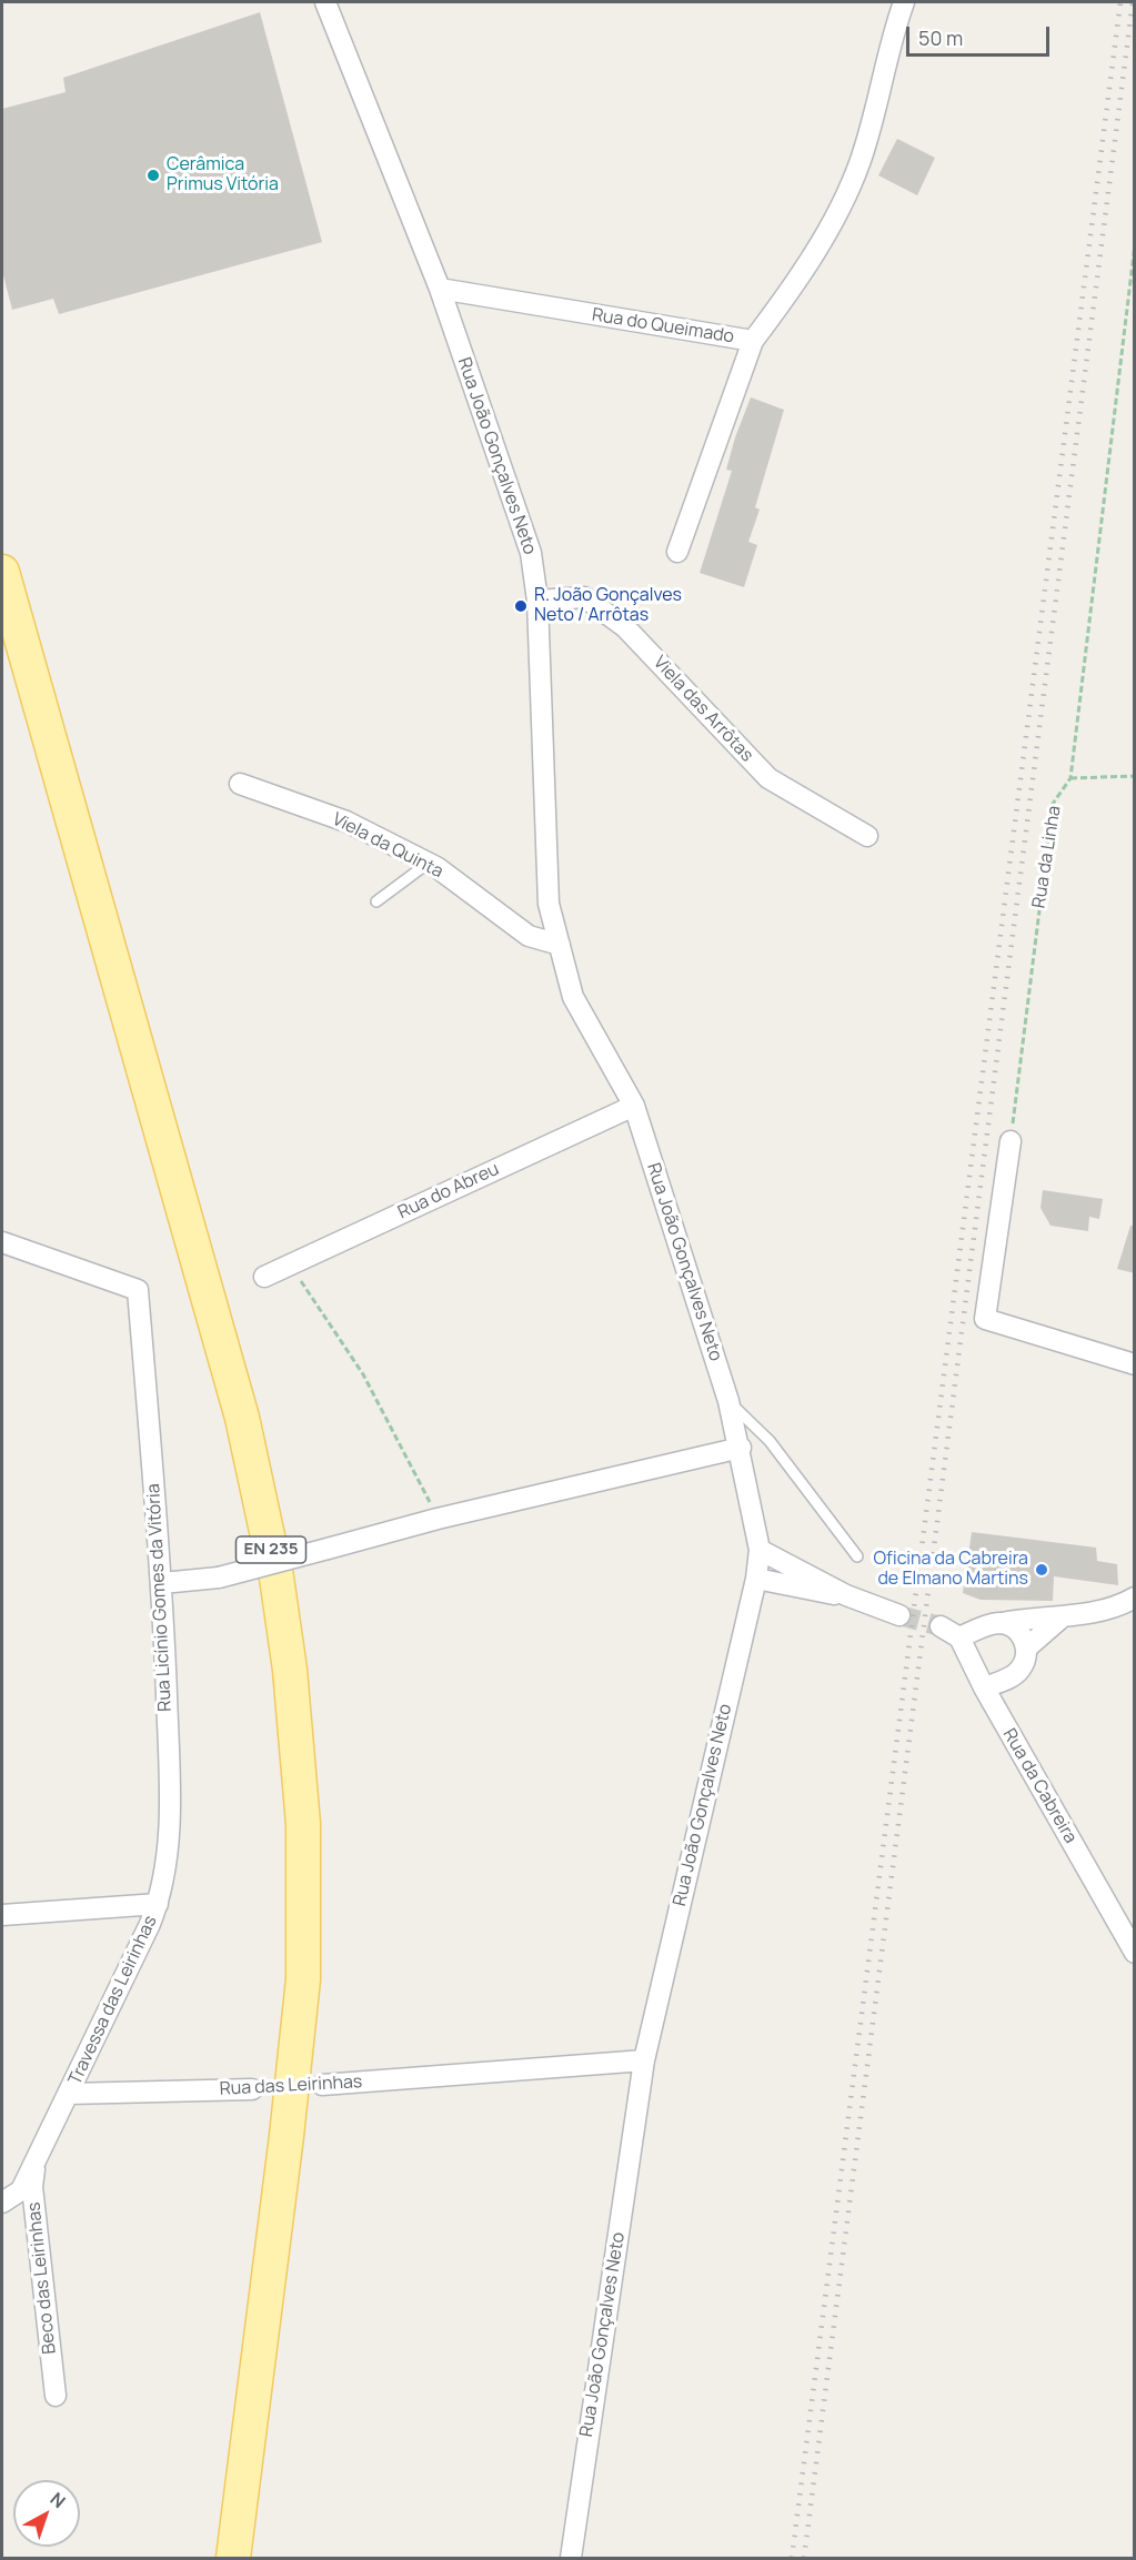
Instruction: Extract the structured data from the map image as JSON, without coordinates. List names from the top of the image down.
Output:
{
  "streets": {
    "main road": ["EN 235"],
    "street": [
      "Rua do Queimado",
      "Rua João Gonçalves Neto",
      "Viela das Arrôtas",
      "Viela da Quinta",
      "Rua do Abreu",
      "Rua Licínio Gomes da Vitória",
      "Rua da Cabreira",
      "Travessa das Leirinhas",
      "Rua das Leirinhas",
      "Beco das Leirinhas"
    ],
    "path": ["Rua da Linha"]
  },
  "crossings": [
    ["Rua do Queimado", "Rua João Gonçalves Neto"],
    ["Rua João Gonçalves Neto", "Viela das Arrôtas"],
    ["Rua João Gonçalves Neto", "Viela da Quinta"],
    ["Rua João Gonçalves Neto", "Rua do Abreu"],
    ["Rua João Gonçalves Neto", "Rua das Leirinhas"],
    ["Rua Licínio Gomes da Vitória", "Travessa das Leirinhas"],
    ["Travessa das Leirinhas", "Rua das Leirinhas"]
  ],
  "places": ["Cerâmica Primus Vitória", "R. João Gonçalves Neto / Arrôtas", "Oficina da Cabreira de Elmano Martins"],
  "scale_bar": "50 m",
  "north": "top right"
}
